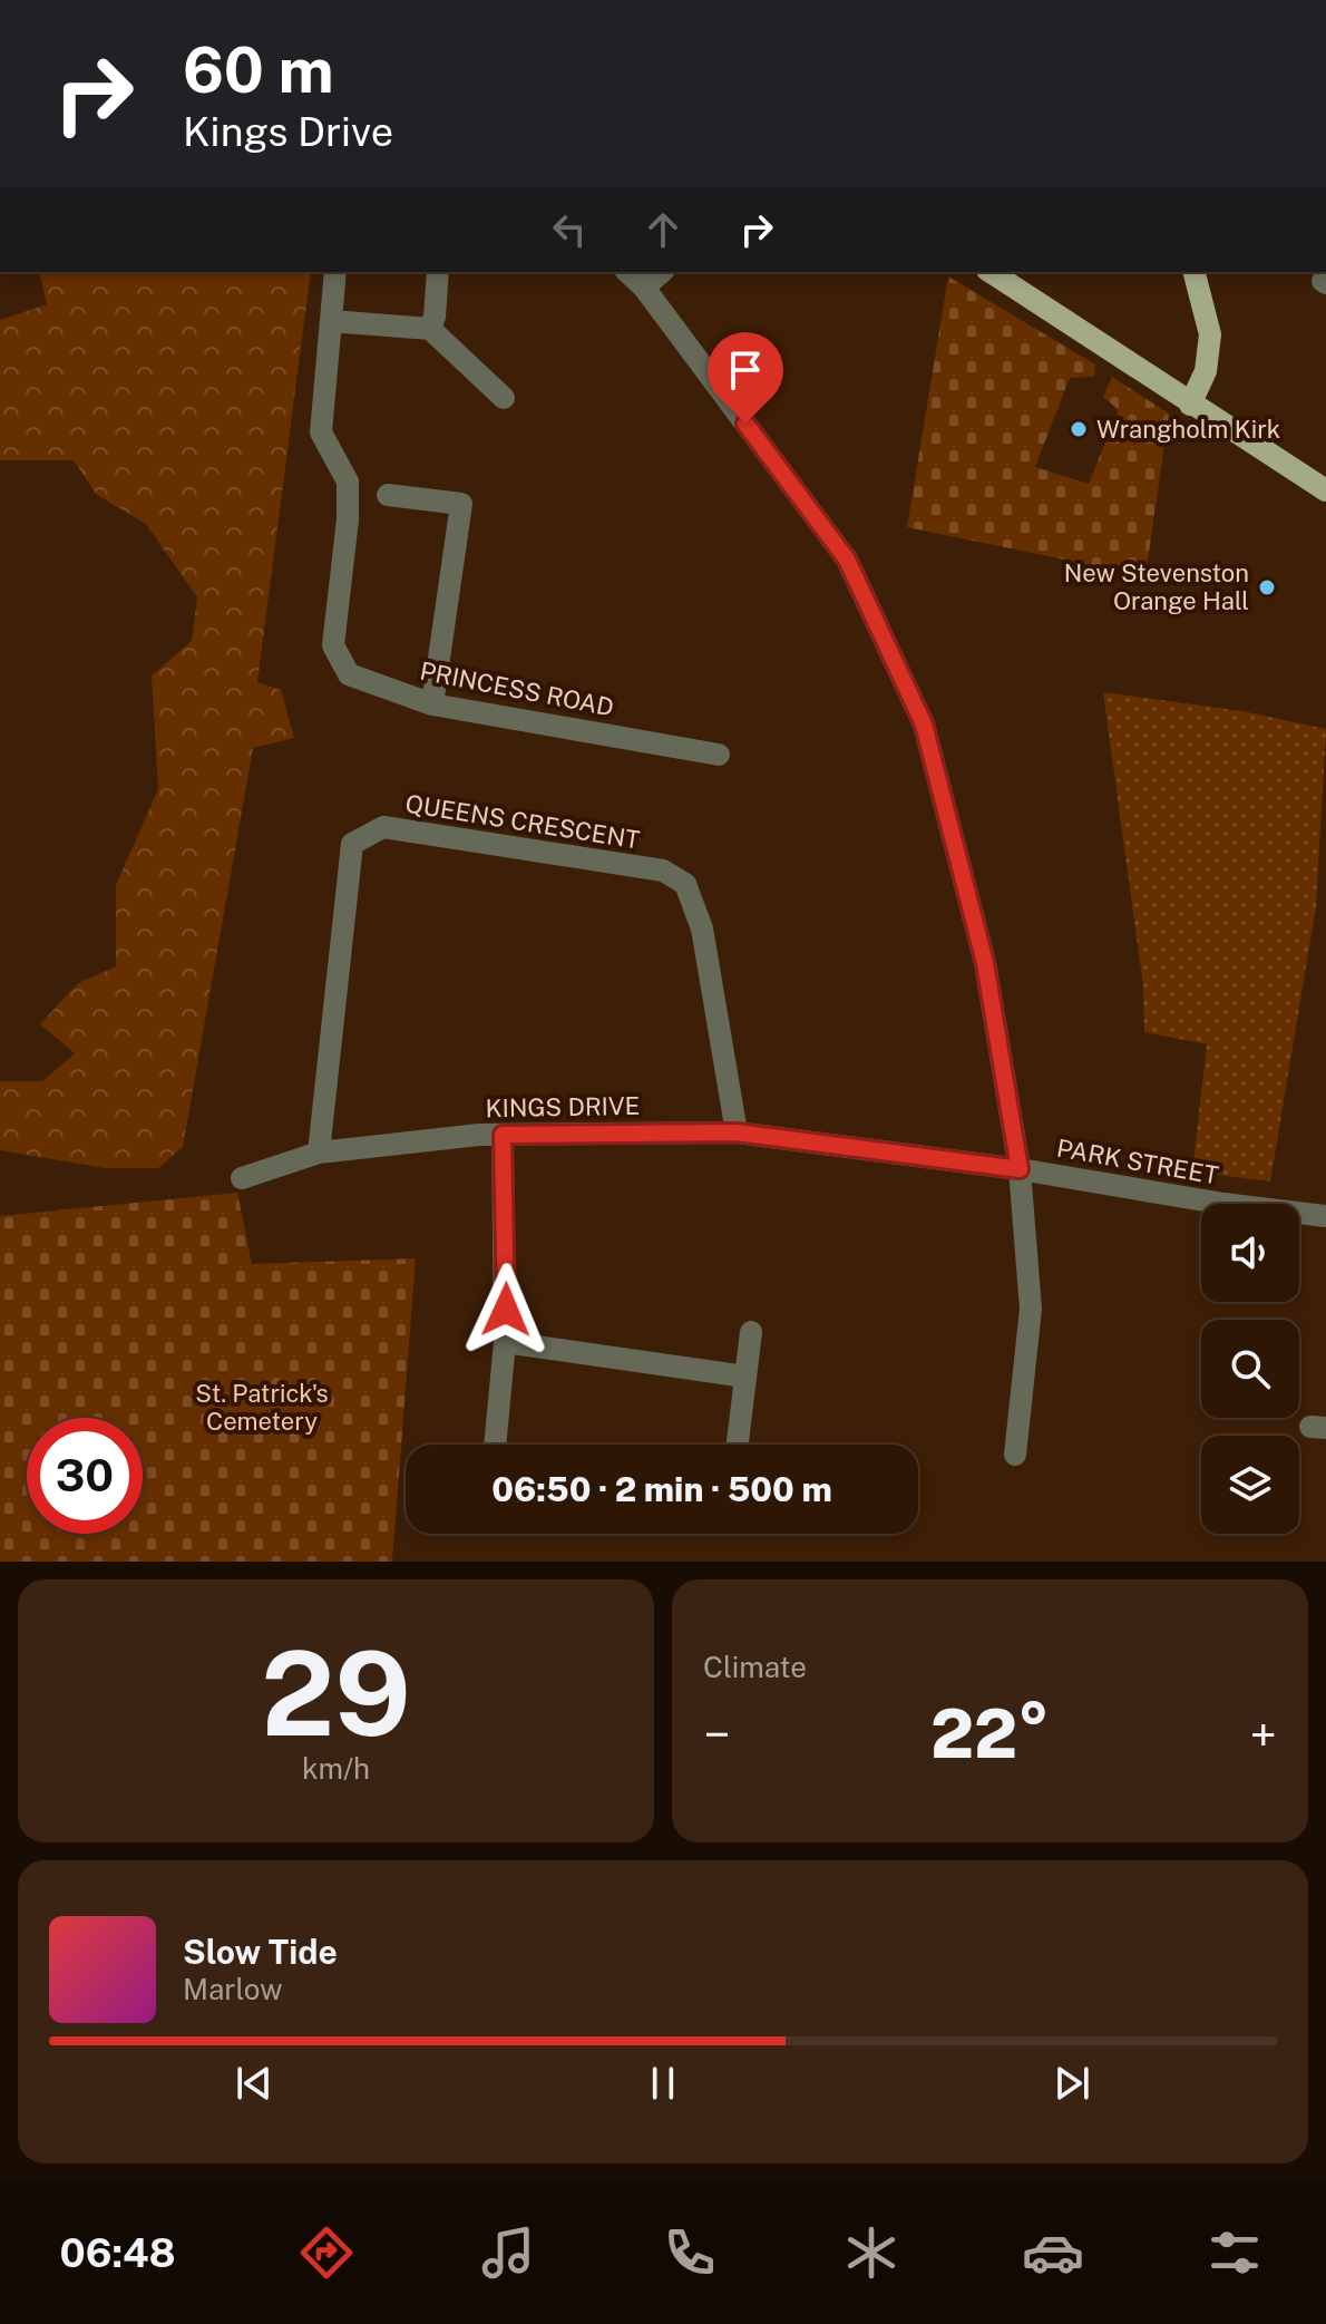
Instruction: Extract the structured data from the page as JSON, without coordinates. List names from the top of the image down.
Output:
{
  "streets": {
    "street": [
      "PRINCESS ROAD",
      "QUEENS CRESCENT",
      "KINGS DRIVE",
      "PARK STREET"
    ]
  },
  "crossings": [
    ["QUEENS CRESCENT", "KINGS DRIVE"],
    ["KINGS DRIVE", "PARK STREET"]
  ],
  "parks": ["St. Patrick's Cemetery"],
  "places": ["Wrangholm Kirk", "New Stevenston Orange Hall"],
  "page": {
    "turn": ["60 m", "Kings Drive"],
    "limit": "30",
    "trip": "06:50 · 2 min · 500 m",
    "tile": [
      ["29", "km/h"],
      "Climate"
    ],
    "heat": ["−", "22°", "+"],
    "song": ["Slow Tide", "Marlow"],
    "tabs": "06:48"
  }
}
